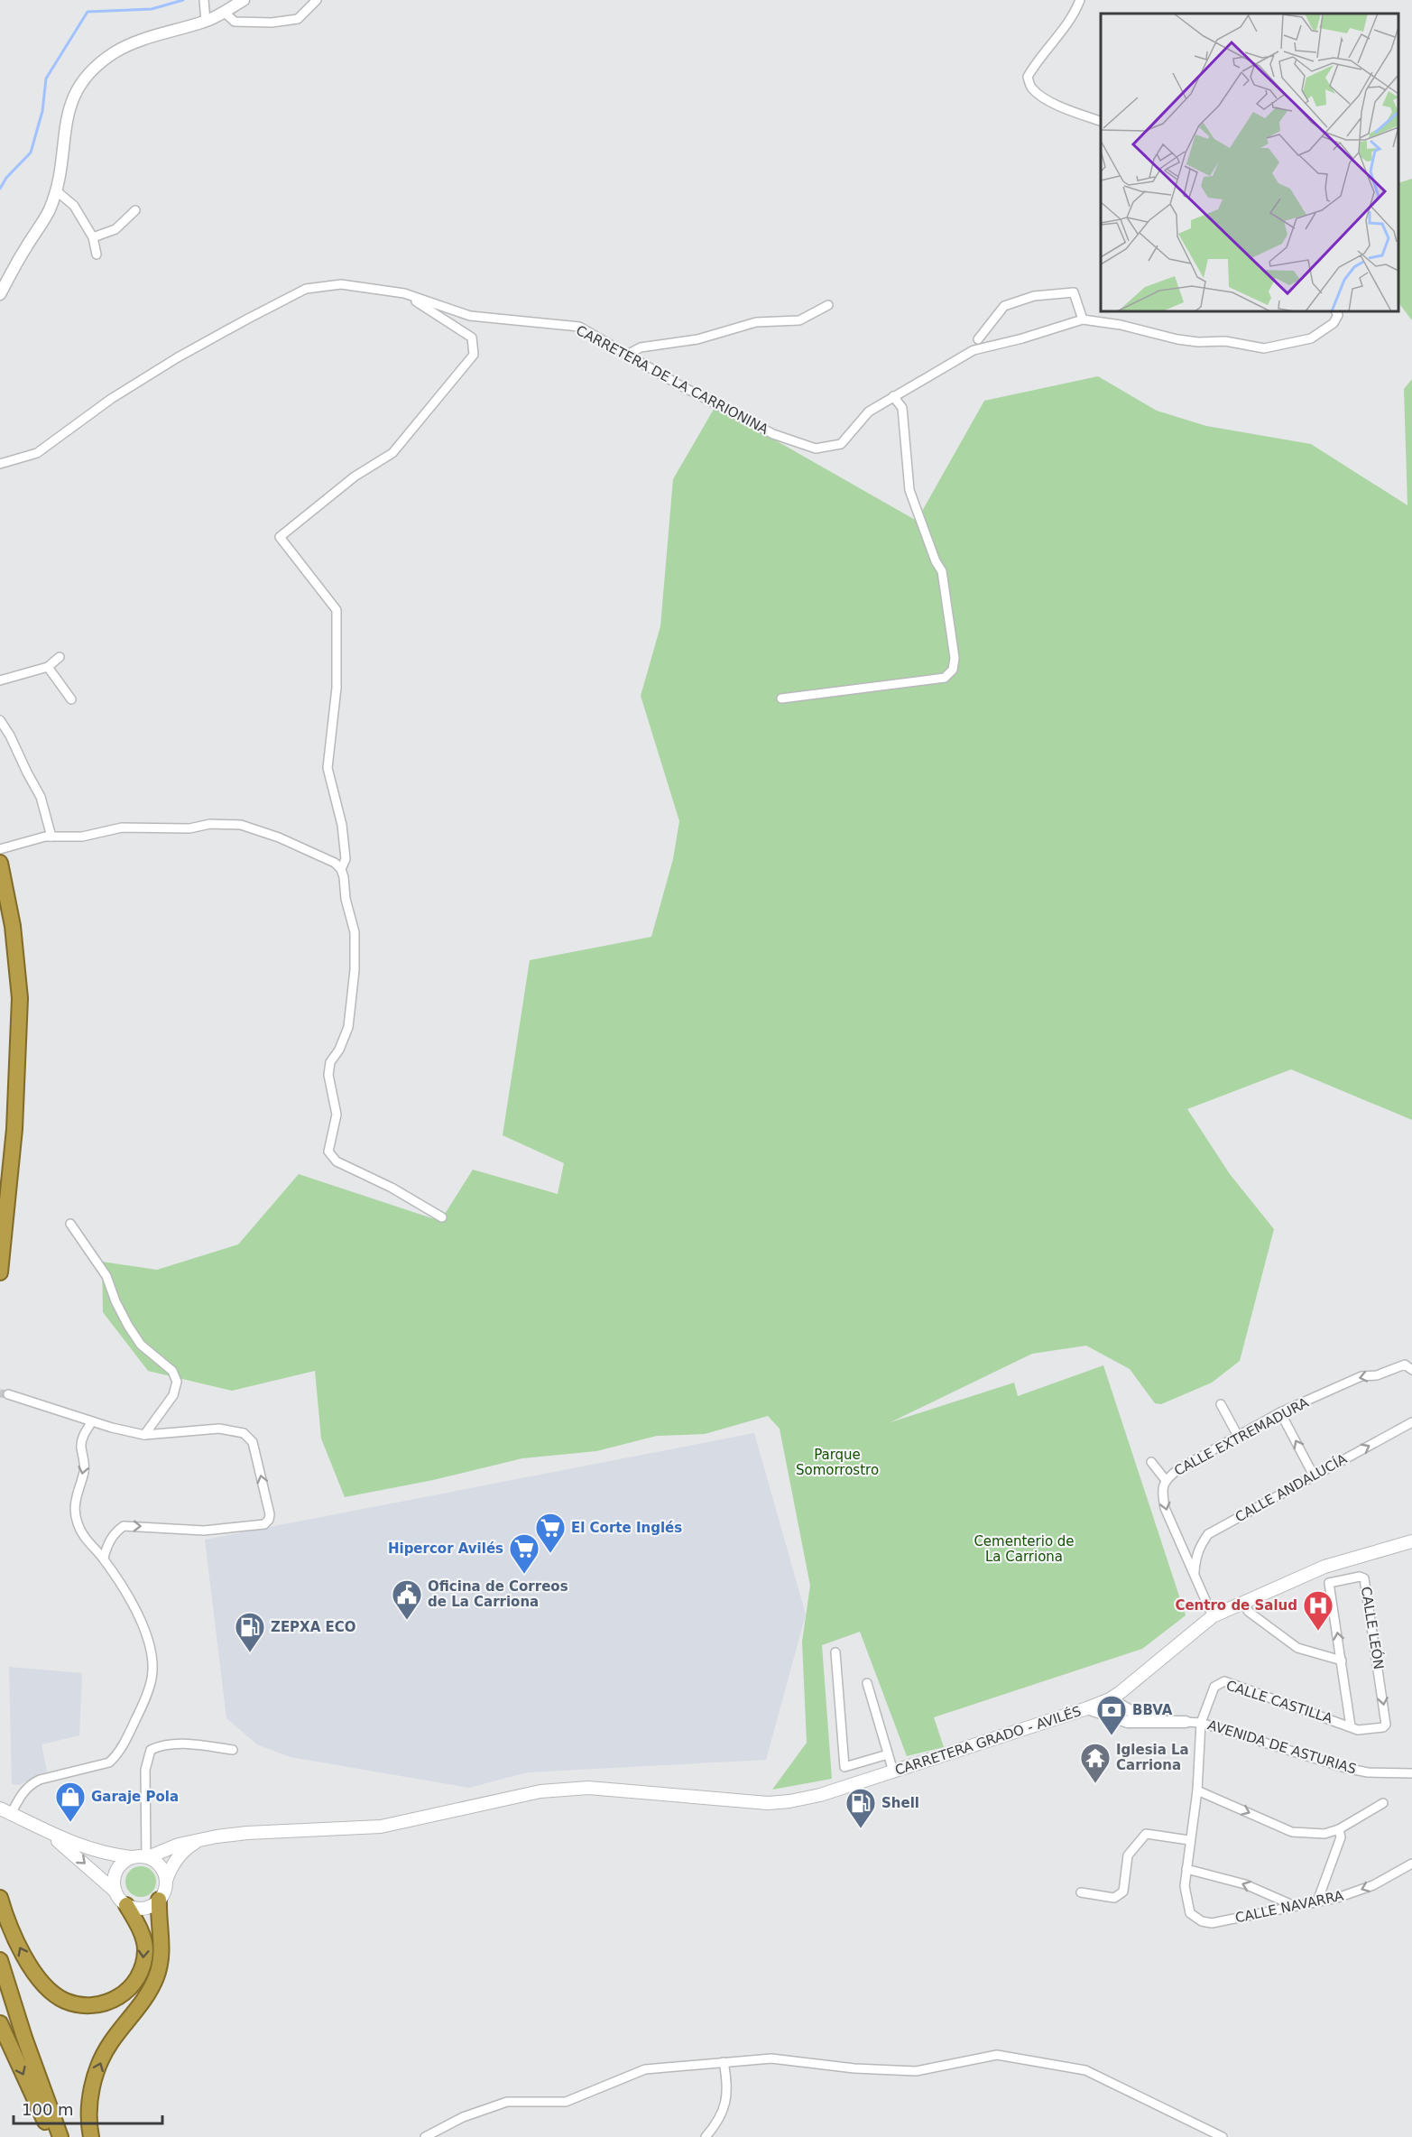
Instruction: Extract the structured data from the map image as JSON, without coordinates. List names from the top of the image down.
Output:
{
  "streets": {
    "main road": ["CARRETERA GRADO - AVILÉS"],
    "street": [
      "CARRETERA DE LA CARRIONINA",
      "CALLE EXTREMADURA",
      "CALLE ANDALUCÍA",
      "CALLE LEÓN",
      "CALLE CASTILLA",
      "AVENIDA DE ASTURIAS",
      "CALLE NAVARRA"
    ]
  },
  "crossings": [
    ["CALLE EXTREMADURA", "CALLE ANDALUCÍA"],
    ["CALLE EXTREMADURA", "CARRETERA GRADO - AVILÉS"],
    ["CALLE LEÓN", "CALLE CASTILLA"],
    ["CALLE CASTILLA", "AVENIDA DE ASTURIAS"],
    ["CALLE CASTILLA", "CALLE NAVARRA"],
    ["CARRETERA GRADO - AVILÉS", "AVENIDA DE ASTURIAS"]
  ],
  "one_way": ["CALLE ANDALUCÍA", "CALLE LEÓN"],
  "parks": ["Parque Somorrostro", "Cementerio de La Carriona"],
  "places": {
    "supermarket": ["El Corte Inglés", "Hipercor Avilés"],
    "public building": ["Oficina de Correos de La Carriona"],
    "hospital": ["Centro de Salud"],
    "fuel station": ["ZEPXA ECO", "Shell"],
    "bank": ["BBVA"],
    "temple": ["Iglesia La Carriona"],
    "shop": ["Garaje Pola"]
  },
  "scale_bar": "100 m"
}
